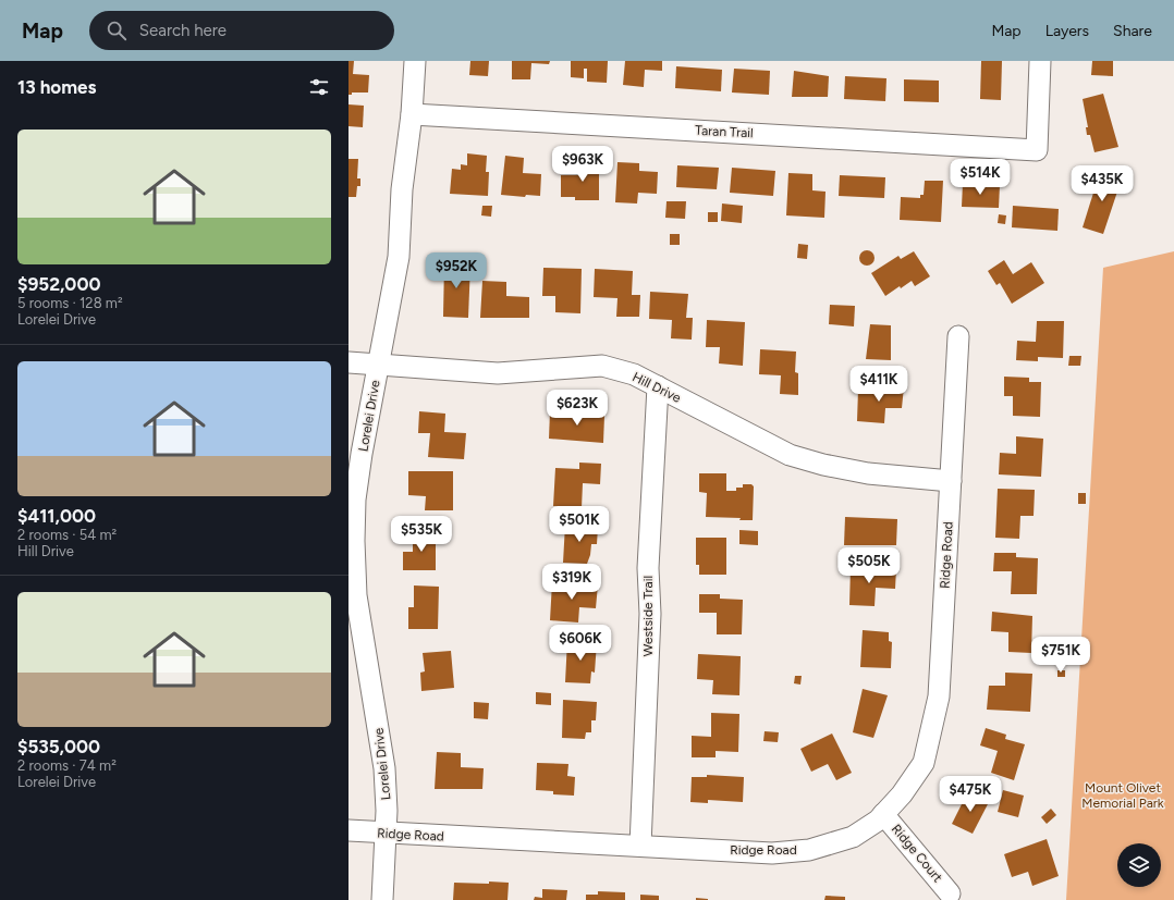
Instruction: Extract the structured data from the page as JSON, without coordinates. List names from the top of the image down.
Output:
{
  "streets": {
    "street": [
      "Taran Trail",
      "Hill Drive",
      "Lorelei Drive",
      "Ridge Road",
      "Westside Trail",
      "Ridge Court"
    ]
  },
  "crossings": [
    ["Taran Trail", "Lorelei Drive"],
    ["Hill Drive", "Lorelei Drive"],
    ["Hill Drive", "Ridge Road"],
    ["Hill Drive", "Westside Trail"],
    ["Lorelei Drive", "Ridge Road"],
    ["Ridge Road", "Westside Trail"],
    ["Ridge Road", "Ridge Court"]
  ],
  "parks": ["Mount Olivet Memorial Park"],
  "page": {
    "header": "Map",
    "search": "Search here",
    "nav": ["Map", "Layers", "Share"],
    "heading": "13 homes",
    "list": [
      {
        "name": "$952,000",
        "note": "5 rooms · 128 m² · Lorelei Drive"
      },
      {
        "name": "$411,000",
        "note": "2 rooms · 54 m² · Hill Drive"
      },
      {
        "name": "$535,000",
        "note": "2 rooms · 74 m² · Lorelei Drive"
      }
    ],
    "price": [
      "$963K",
      "$514K",
      "$435K",
      "$952K",
      "$411K",
      "$623K",
      "$501K",
      "$535K",
      "$505K",
      "$319K",
      "$606K",
      "$751K",
      "$475K"
    ]
  }
}
